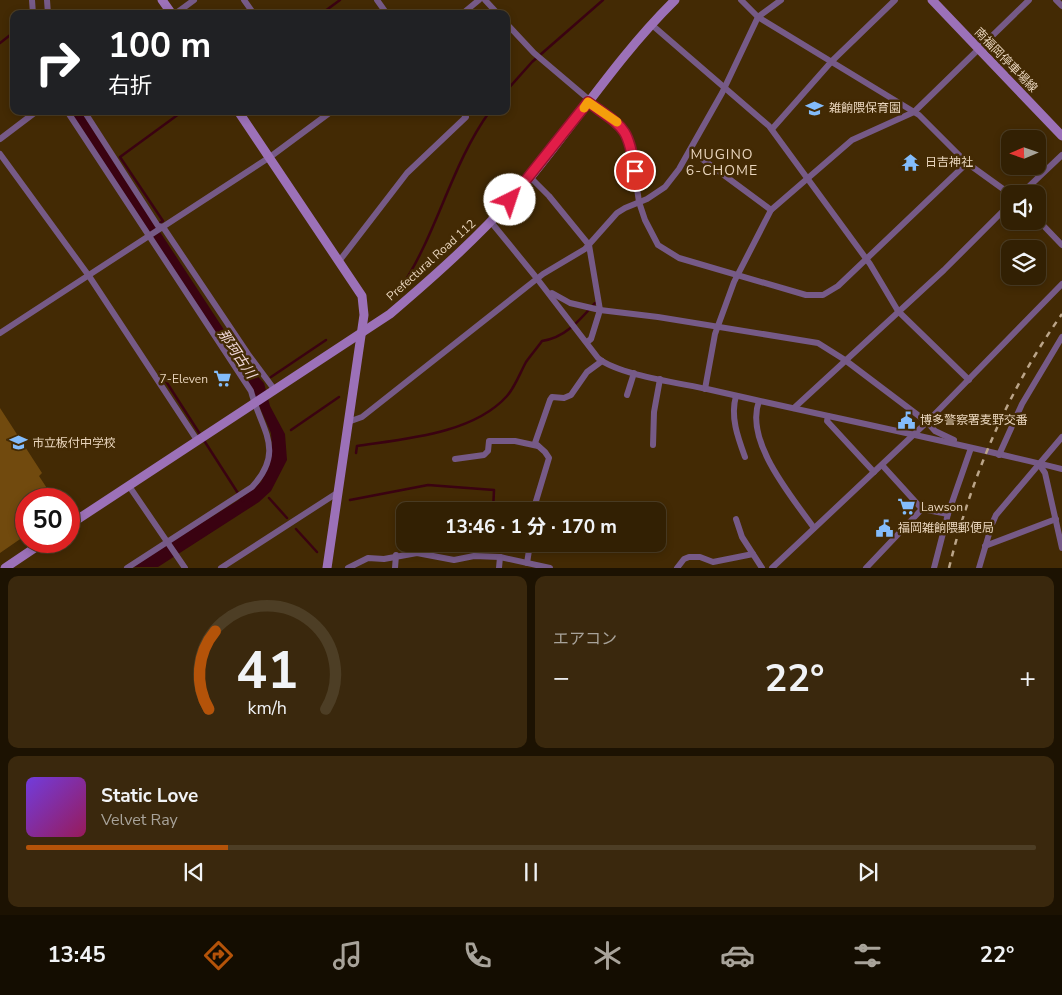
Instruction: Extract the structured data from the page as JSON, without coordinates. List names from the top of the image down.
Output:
{
  "streets": {
    "main road": ["南福岡停車場線", "Prefectural Road 112"]
  },
  "districts": ["MUGINO 6-CHOME"],
  "water": ["那珂古川"],
  "places": {
    "school or university": ["雑餉隈保育園", "市立板付中学校"],
    "temple": ["日吉神社"],
    "supermarket": ["7-Eleven", "Lawson"],
    "public building": ["博多警察署麦野交番", "福岡雑餉隈郵便局"]
  },
  "north": "left",
  "page": {
    "turn": ["100 m", "右折"],
    "limit": "50",
    "trip": "13:46 · 1 分 · 170 m",
    "tile": "エアコン",
    "heat": ["−", "22°", "+"],
    "song": ["Static Love", "Velvet Ray"],
    "tabs": ["13:45", "22°"],
    "gauge": ["41", "km/h"]
  }
}
